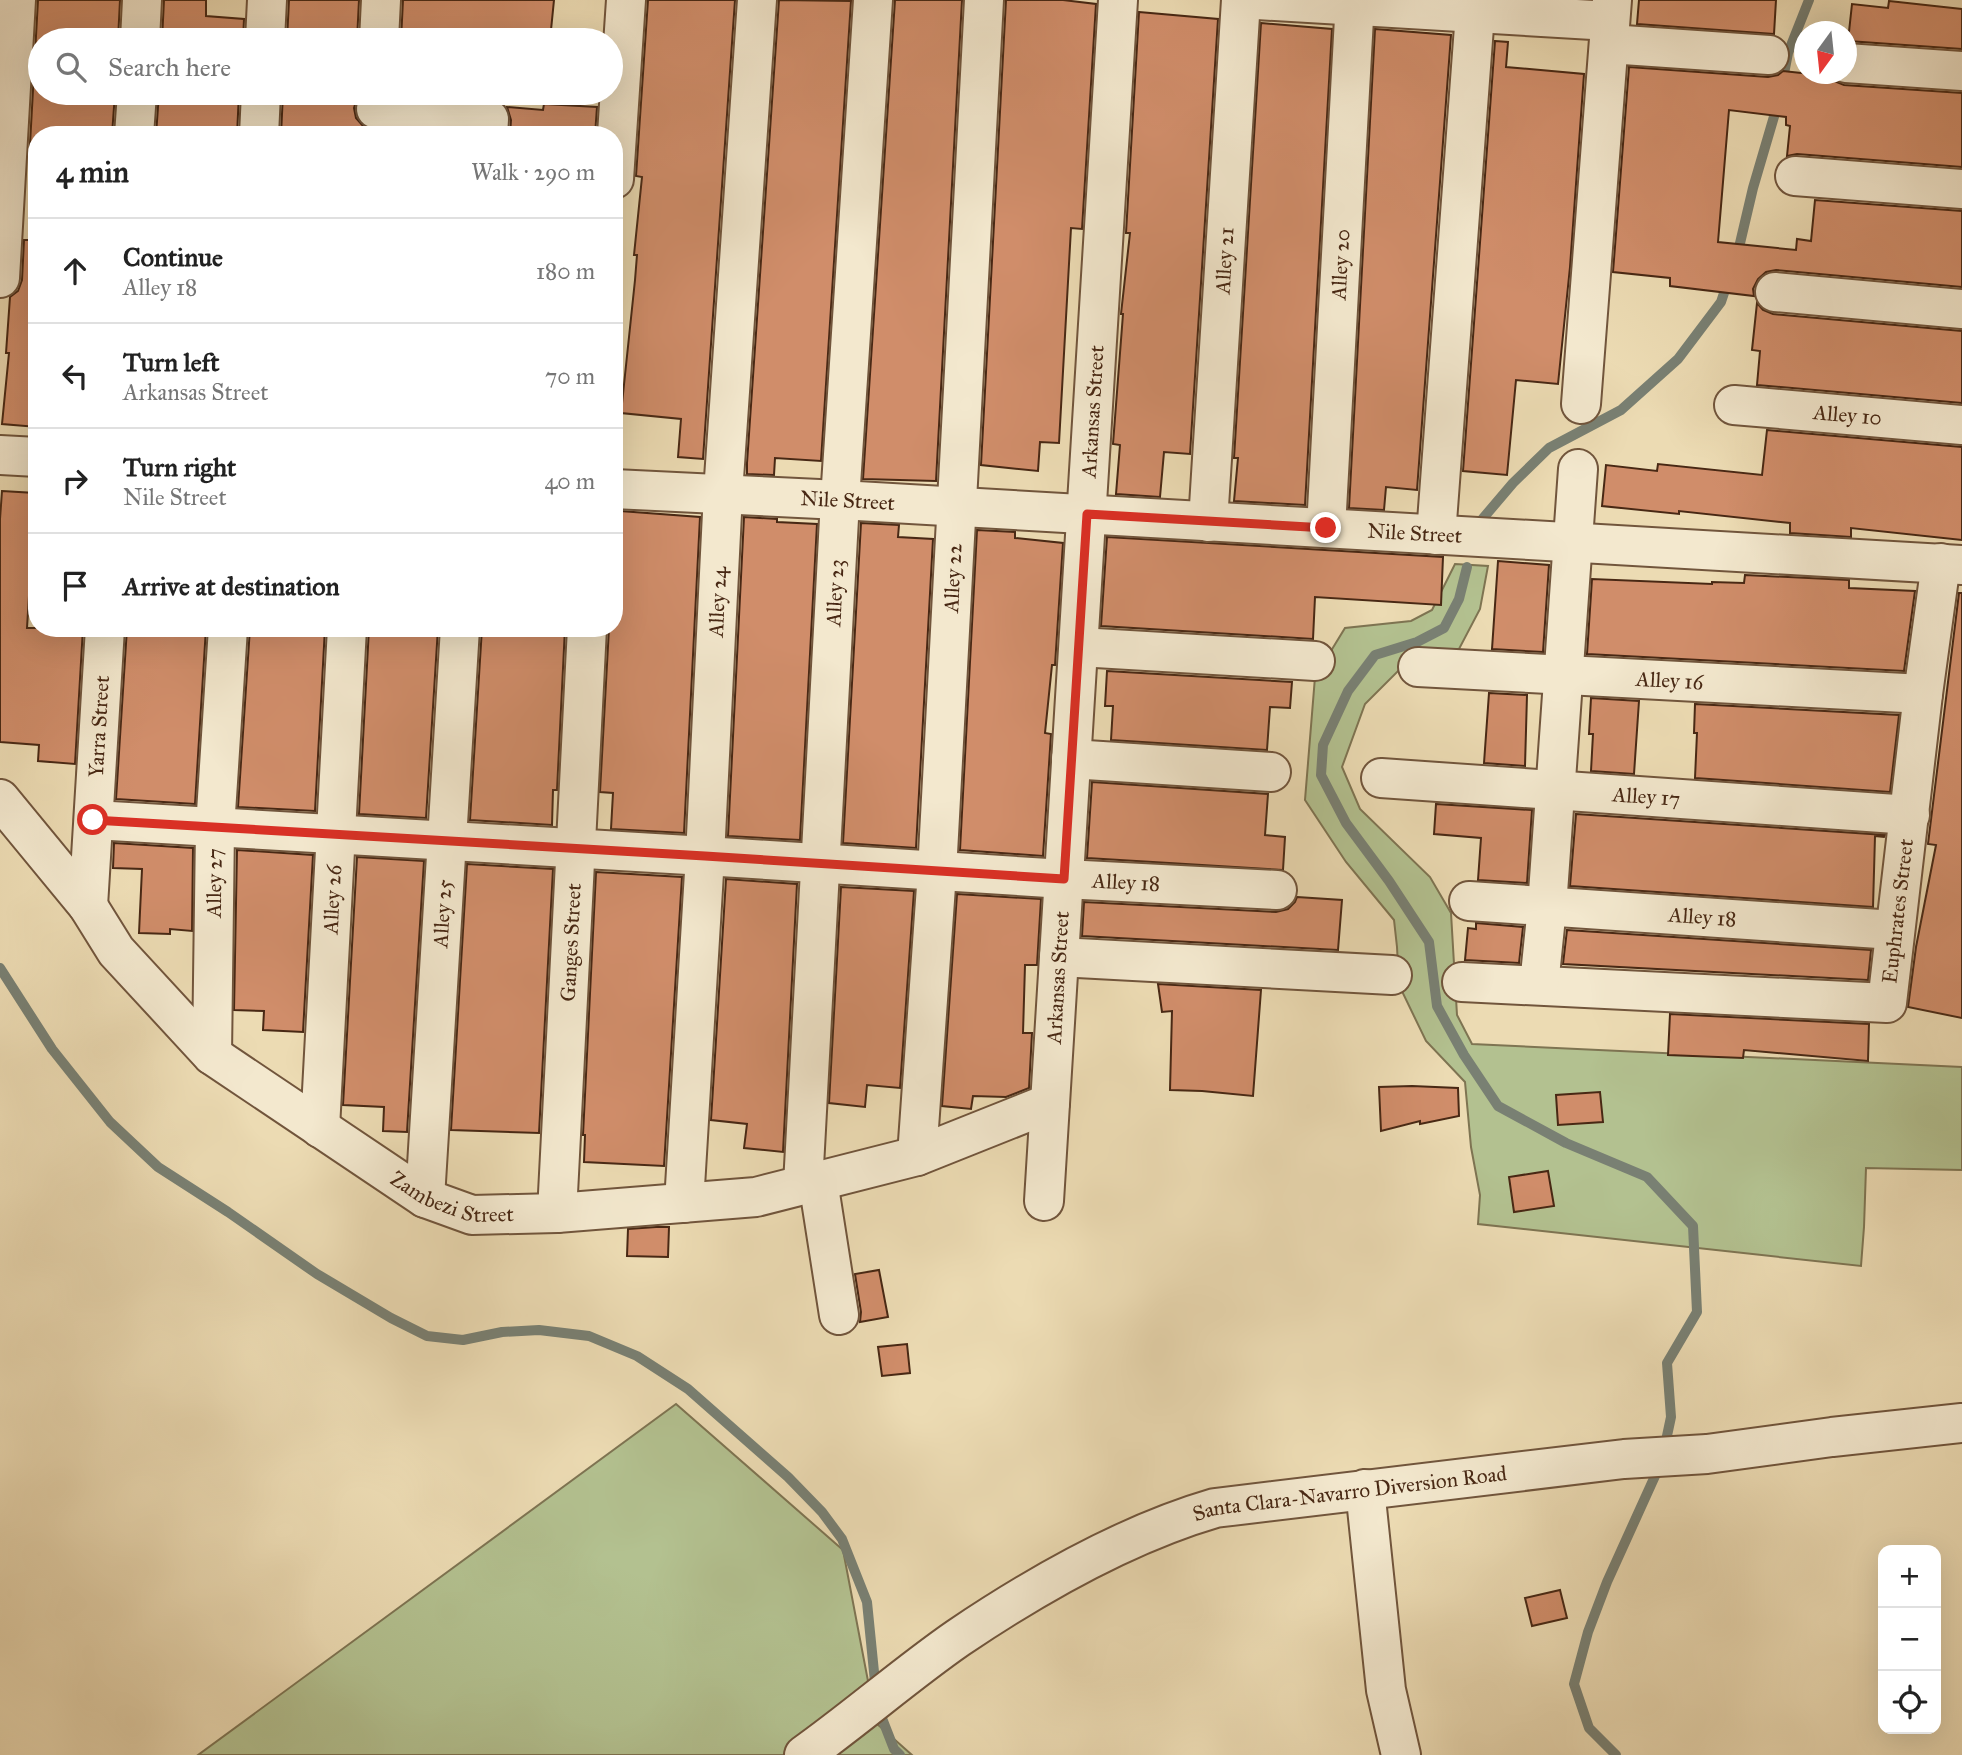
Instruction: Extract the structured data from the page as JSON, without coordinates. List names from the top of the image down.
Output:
{
  "streets": {
    "street": [
      "Alley 21",
      "Alley 20",
      "Arkansas Street",
      "Alley 10",
      "Nile Street",
      "Alley 22",
      "Alley 23",
      "Alley 24",
      "Alley 16",
      "Yarra Street",
      "Alley 17",
      "Alley 18",
      "Alley 27",
      "Alley 26",
      "Euphrates Street",
      "Alley 25",
      "Ganges Street",
      "Zambezi Street",
      "Santa Clara-Navarro Diversion Road"
    ]
  },
  "crossings": [
    ["Alley 21", "Nile Street"],
    ["Alley 20", "Nile Street"],
    ["Arkansas Street", "Nile Street"],
    ["Arkansas Street", "Alley 18"],
    ["Arkansas Street", "Zambezi Street"],
    ["Nile Street", "Alley 22"],
    ["Nile Street", "Alley 23"],
    ["Nile Street", "Alley 24"],
    ["Nile Street", "Euphrates Street"],
    ["Alley 22", "Alley 18"],
    ["Alley 22", "Zambezi Street"],
    ["Alley 23", "Alley 18"],
    ["Alley 23", "Zambezi Street"],
    ["Alley 24", "Alley 18"],
    ["Alley 24", "Zambezi Street"],
    ["Alley 16", "Euphrates Street"],
    ["Yarra Street", "Alley 18"],
    ["Yarra Street", "Zambezi Street"],
    ["Alley 17", "Euphrates Street"],
    ["Alley 18", "Alley 27"],
    ["Alley 18", "Alley 26"],
    ["Alley 18", "Euphrates Street"],
    ["Alley 18", "Alley 25"],
    ["Alley 18", "Ganges Street"],
    ["Alley 27", "Zambezi Street"],
    ["Alley 26", "Zambezi Street"],
    ["Alley 25", "Zambezi Street"],
    ["Ganges Street", "Zambezi Street"]
  ],
  "north": "bottom",
  "page": {
    "search": "Search here",
    "heading": ["4 min", "Walk · 290 m"],
    "list": [
      ["Continue", "Alley 18", "180 m"],
      ["Turn left", "Arkansas Street", "70 m"],
      ["Turn right", "Nile Street", "40 m"],
      "Arrive at destination"
    ],
    "map_buttons": ["+", "−"]
  }
}
